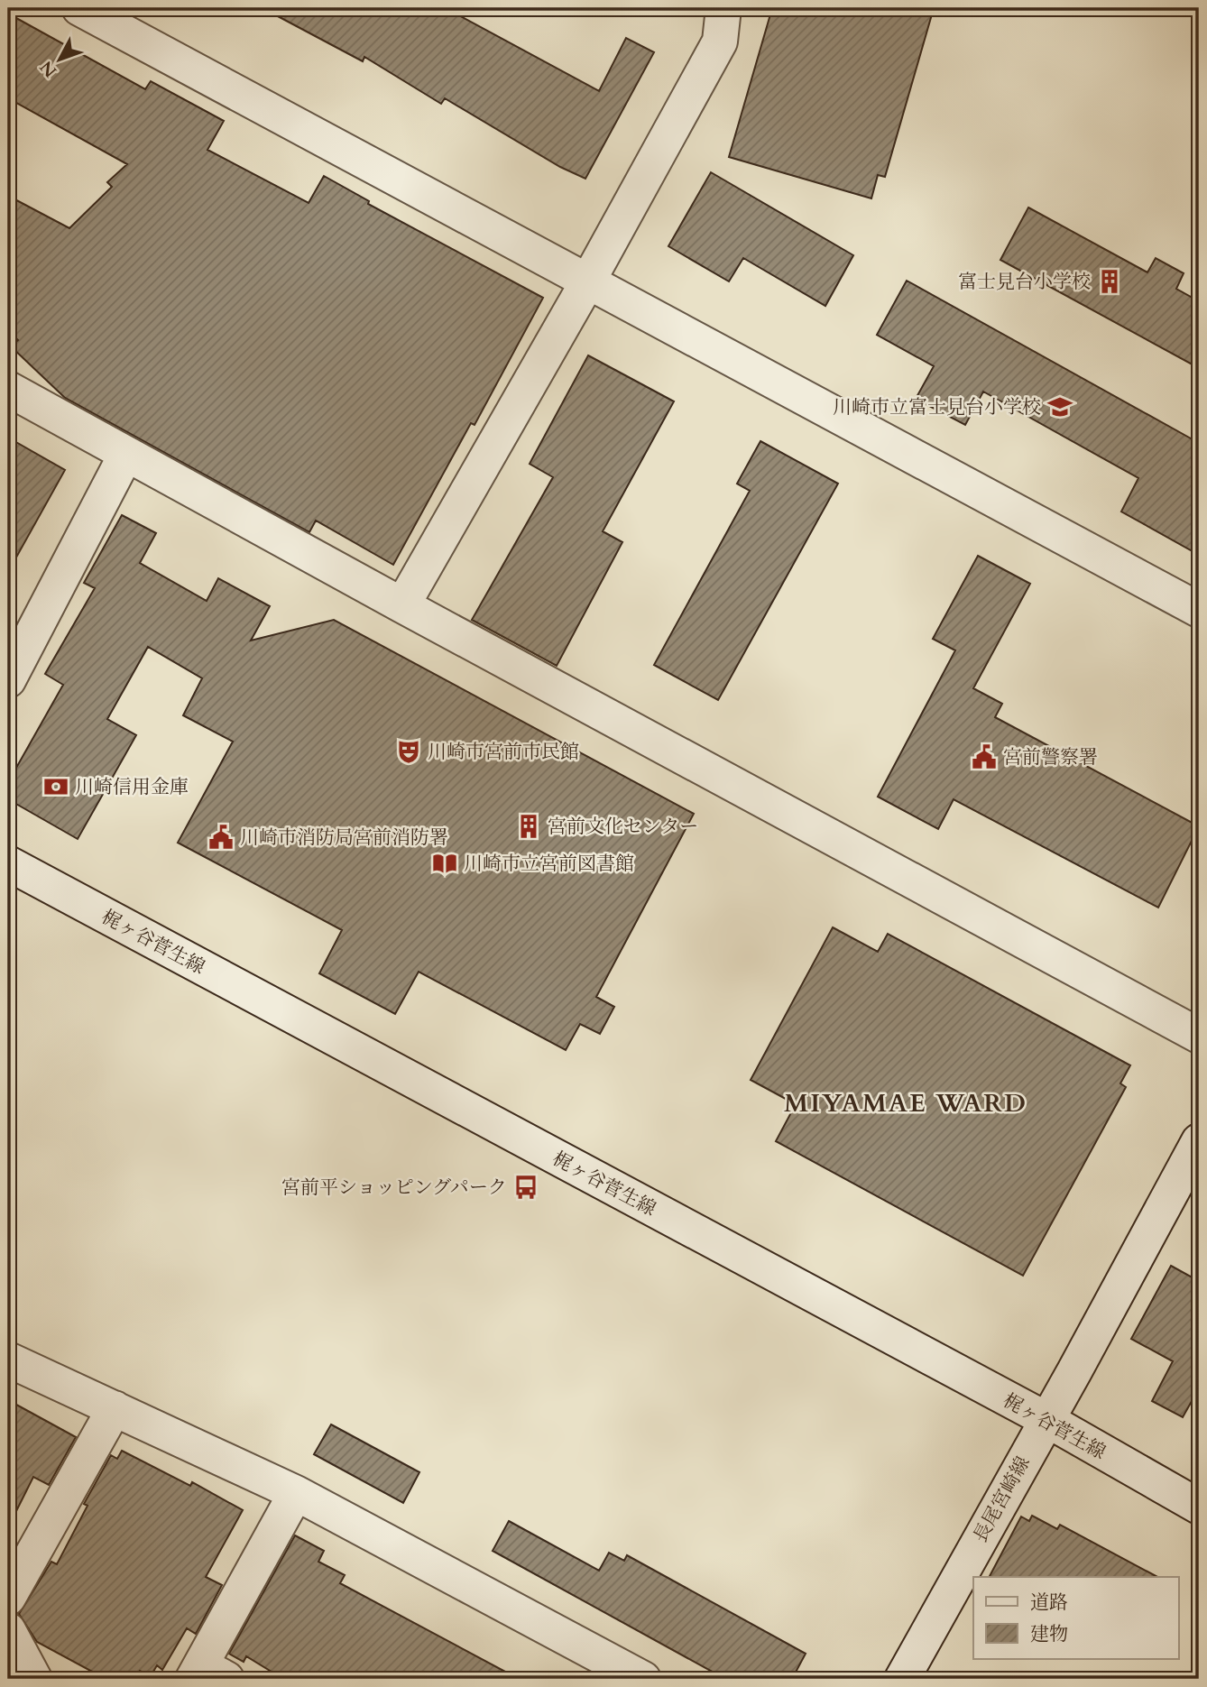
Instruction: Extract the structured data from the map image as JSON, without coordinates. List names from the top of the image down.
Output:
{
  "streets": {
    "street": ["梶ヶ谷菅生線", "長尾宮崎線"]
  },
  "crossings": [
    ["梶ヶ谷菅生線", "長尾宮崎線"]
  ],
  "districts": ["MIYAMAE WARD"],
  "places": {
    "building": ["富士見台小学校", "宮前文化センター"],
    "school or university": ["川崎市立富士見台小学校"],
    "theatre": ["川崎市宮前市民館"],
    "public building": ["宮前警察署", "川崎市消防局宮前消防署"],
    "bank": ["川崎信用金庫"],
    "library": ["川崎市立宮前図書館"],
    "bus stop": ["宮前平ショッピングパーク"]
  },
  "legend": ["道路", "建物"],
  "north": "bottom left"
}
